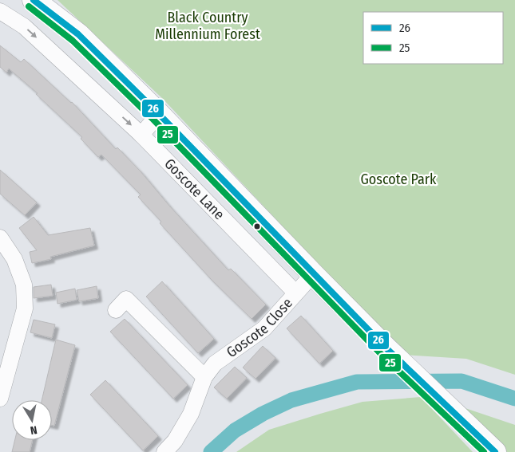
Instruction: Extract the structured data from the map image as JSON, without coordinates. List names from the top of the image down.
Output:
{
  "streets": {
    "street": ["Goscote Lane", "Goscote Close"]
  },
  "crossings": [
    ["Goscote Lane", "Goscote Close"]
  ],
  "parks": ["Black Country Millennium Forest", "Goscote Park"],
  "lines": ["transit line 26", "transit line 25"],
  "legend": ["26", "25"],
  "north": "bottom"
}
